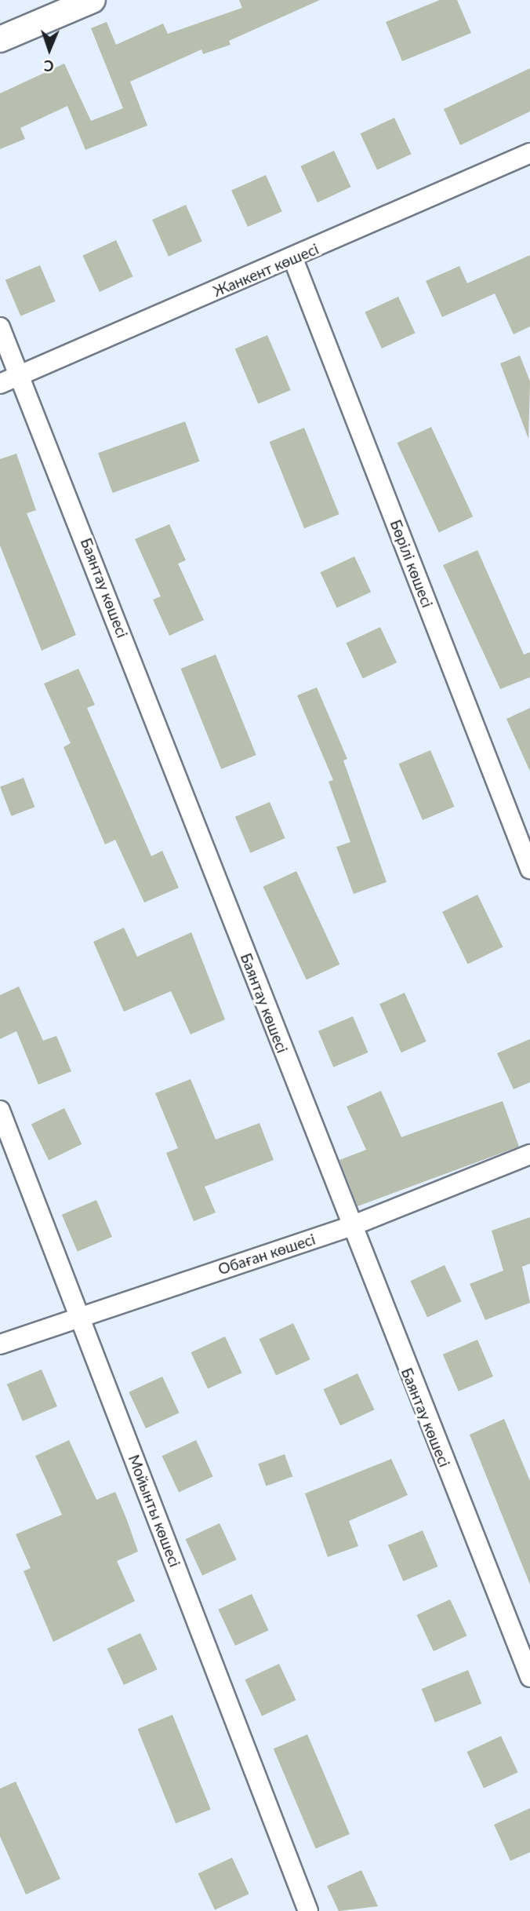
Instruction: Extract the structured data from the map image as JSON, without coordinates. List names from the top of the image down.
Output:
{
  "streets": {
    "street": [
      "Жанкент көшесі",
      "Бөрілі көшесі",
      "Баянтау көшесі",
      "Обаған көшесі",
      "Мойынты көшесі"
    ]
  },
  "crossings": [
    ["Жанкент көшесі", "Бөрілі көшесі"],
    ["Жанкент көшесі", "Баянтау көшесі"],
    ["Баянтау көшесі", "Обаған көшесі"],
    ["Обаған көшесі", "Мойынты көшесі"]
  ],
  "north": "bottom"
}
